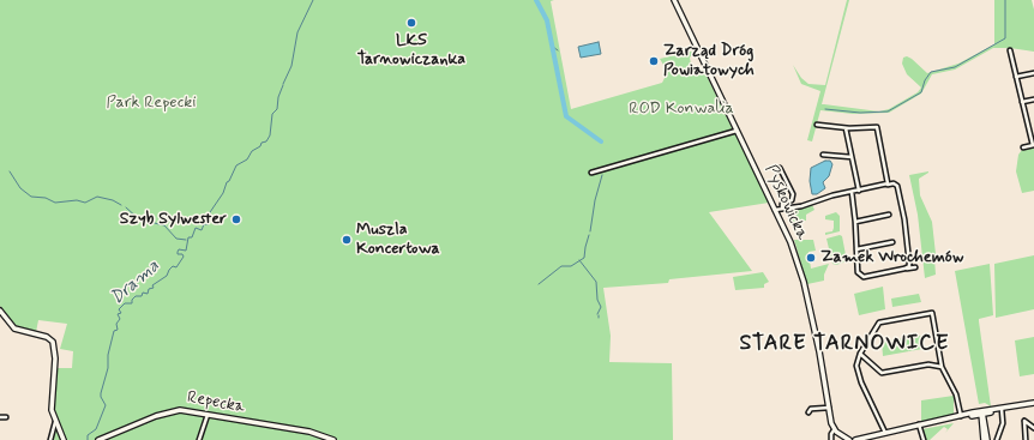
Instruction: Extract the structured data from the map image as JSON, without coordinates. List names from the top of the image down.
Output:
{
  "streets": {
    "street": ["Pyskowicka", "Repecka"]
  },
  "districts": ["STARE TARNOWICE"],
  "water": ["Drama"],
  "parks": ["Park Repecki", "ROD Konwalia"],
  "places": [
    "LKS Tarnowiczanka",
    "Zarząd Dróg Powiatowych",
    "Szyb Sylwester",
    "Muszla Koncertowa",
    "Zamek Wrochemów"
  ]
}
